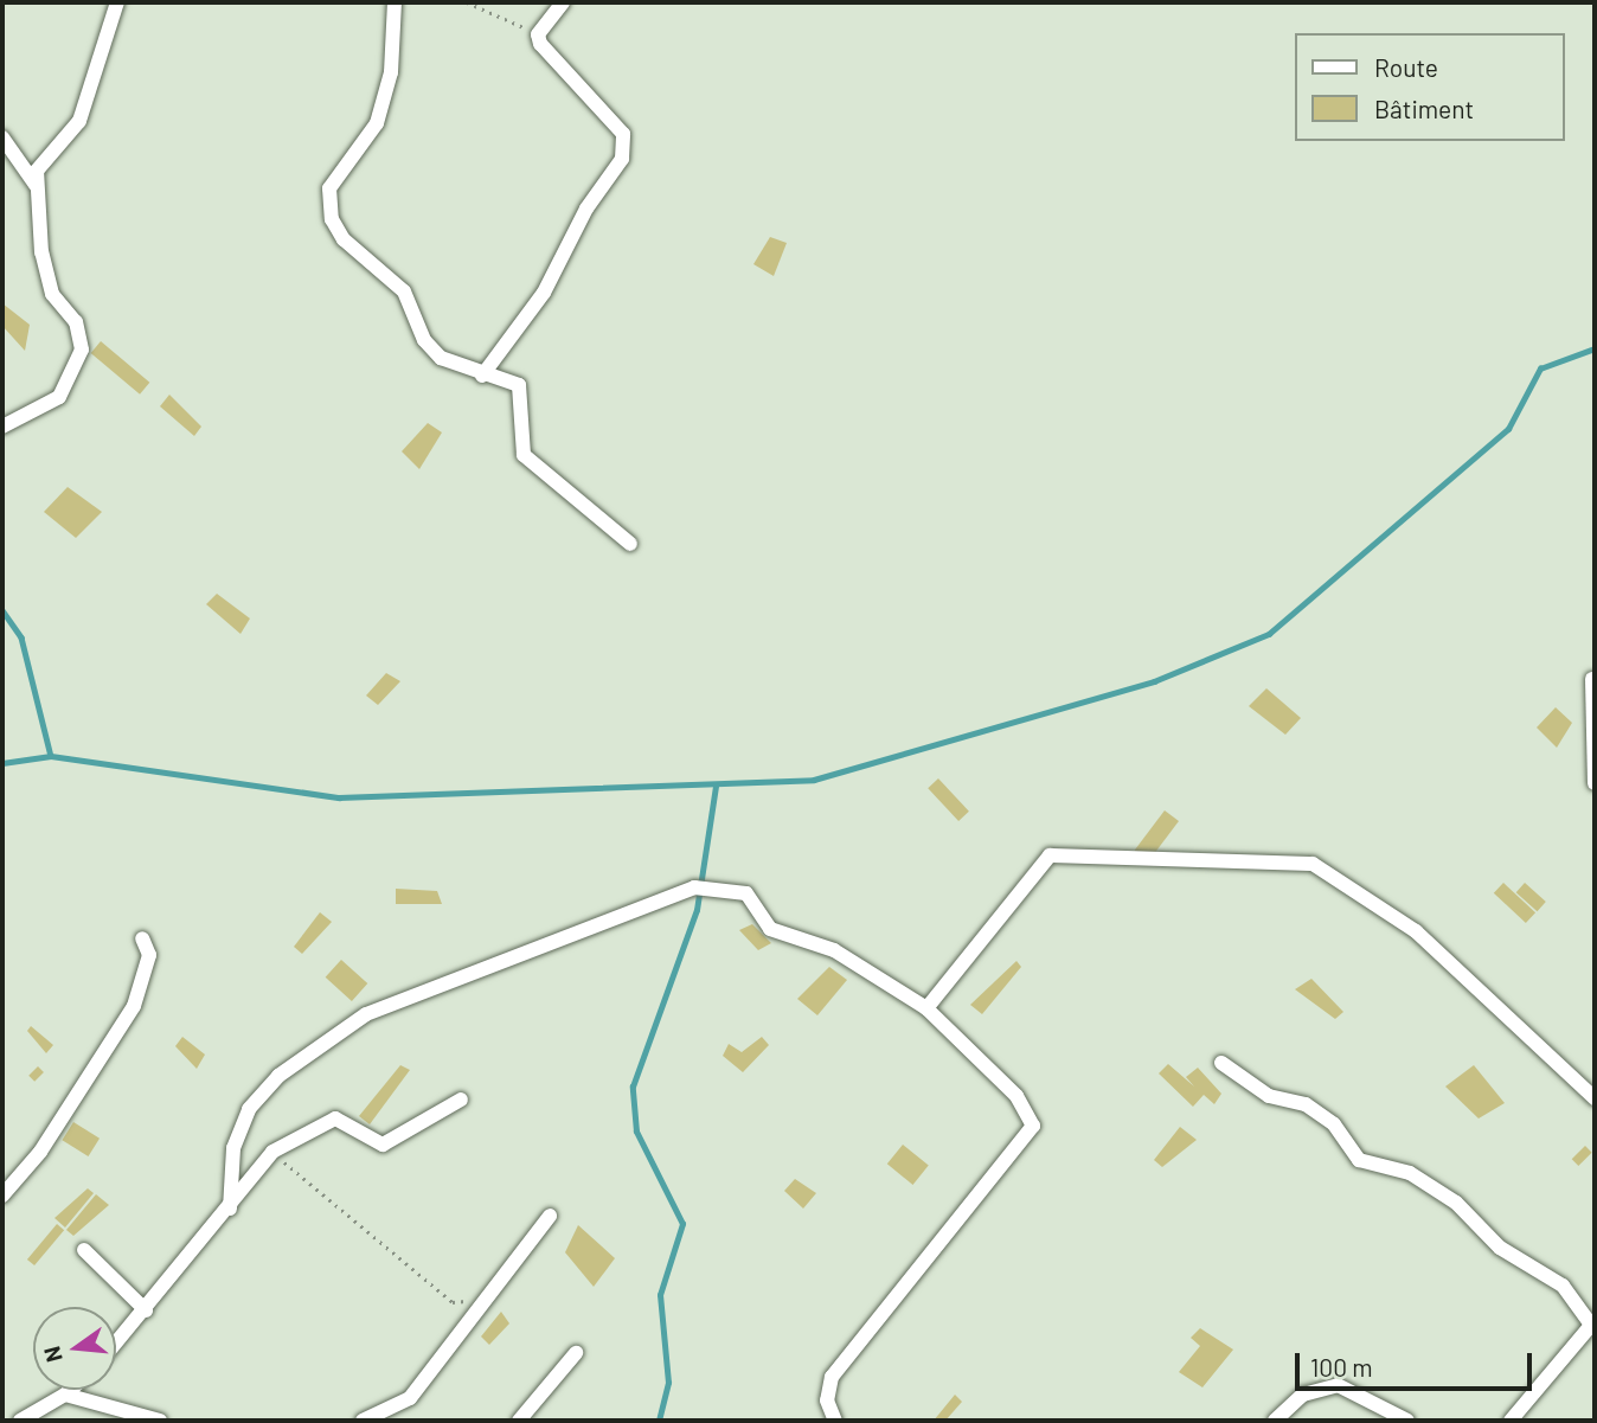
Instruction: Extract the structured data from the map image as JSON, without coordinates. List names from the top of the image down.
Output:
{
  "legend": ["Route", "Bâtiment"],
  "scale_bar": "100 m",
  "north": "left"
}
